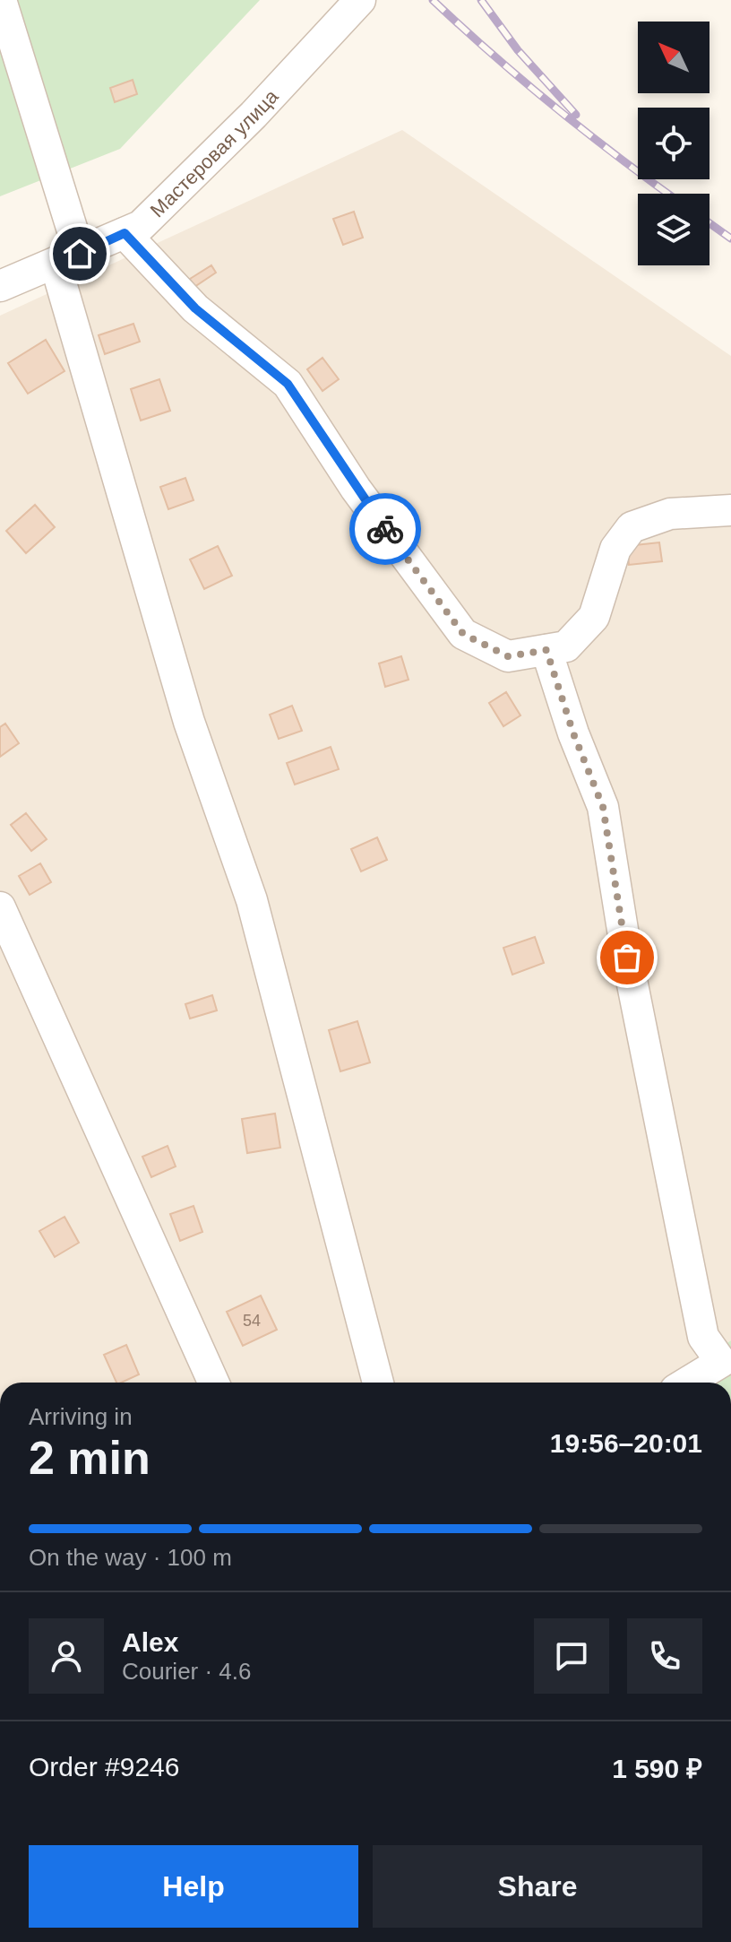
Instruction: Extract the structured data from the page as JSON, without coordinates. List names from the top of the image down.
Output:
{
  "streets": {
    "street": ["Мастеровая улица"]
  },
  "house_numbers": ["54"],
  "north": "top left",
  "page": {
    "heading": ["2 min", "Arriving in", "19:56–20:01"],
    "panel": [
      "Alex",
      "Courier · 4.6",
      "Order #9246",
      "1 590 ₽"
    ],
    "bar": "On the way · 100 m",
    "buttons": ["Help", "Share"]
  }
}
